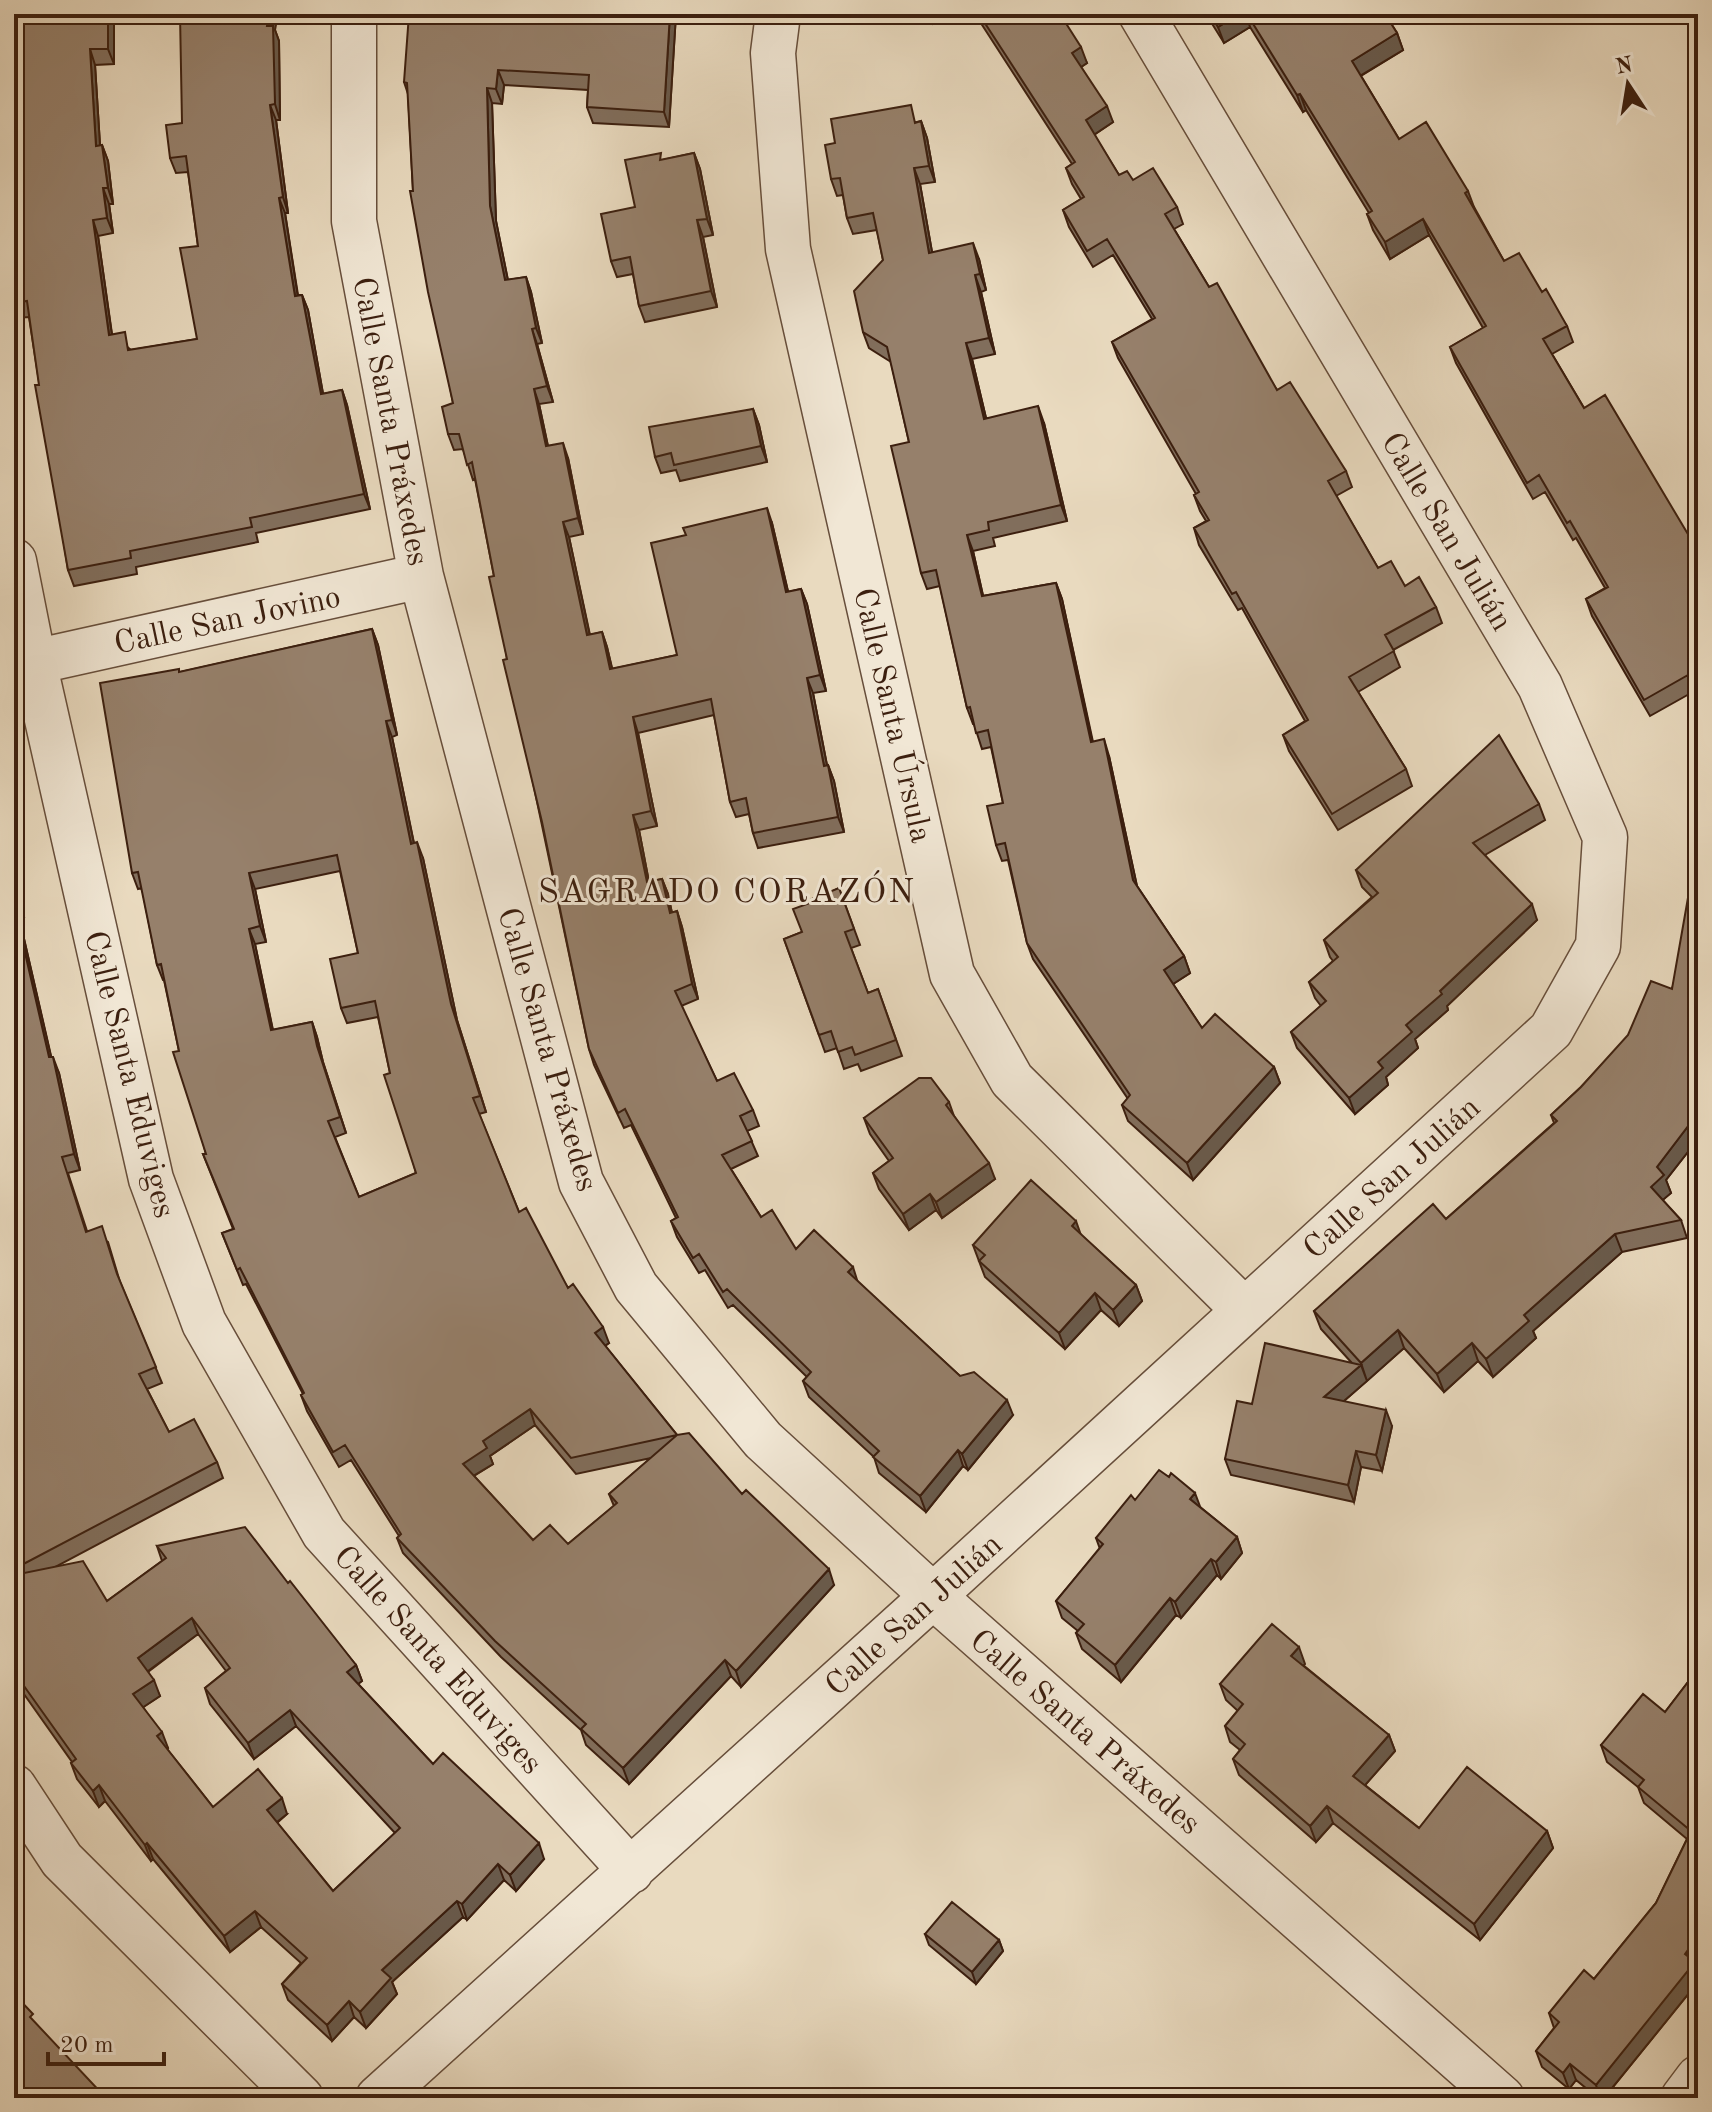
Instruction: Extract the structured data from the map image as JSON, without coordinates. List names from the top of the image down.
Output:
{
  "streets": {
    "street": [
      "Calle Santa Práxedes",
      "Calle San Julián",
      "Calle San Jovino",
      "Calle Santa Úrsula",
      "Calle Santa Eduviges"
    ]
  },
  "crossings": [
    ["Calle Santa Práxedes", "Calle San Julián"],
    ["Calle Santa Práxedes", "Calle San Jovino"],
    ["Calle San Julián", "Calle Santa Úrsula"],
    ["Calle San Julián", "Calle Santa Eduviges"],
    ["Calle San Jovino", "Calle Santa Eduviges"]
  ],
  "districts": ["SAGRADO CORAZÓN"],
  "scale_bar": "20 m",
  "north": "top"
}
